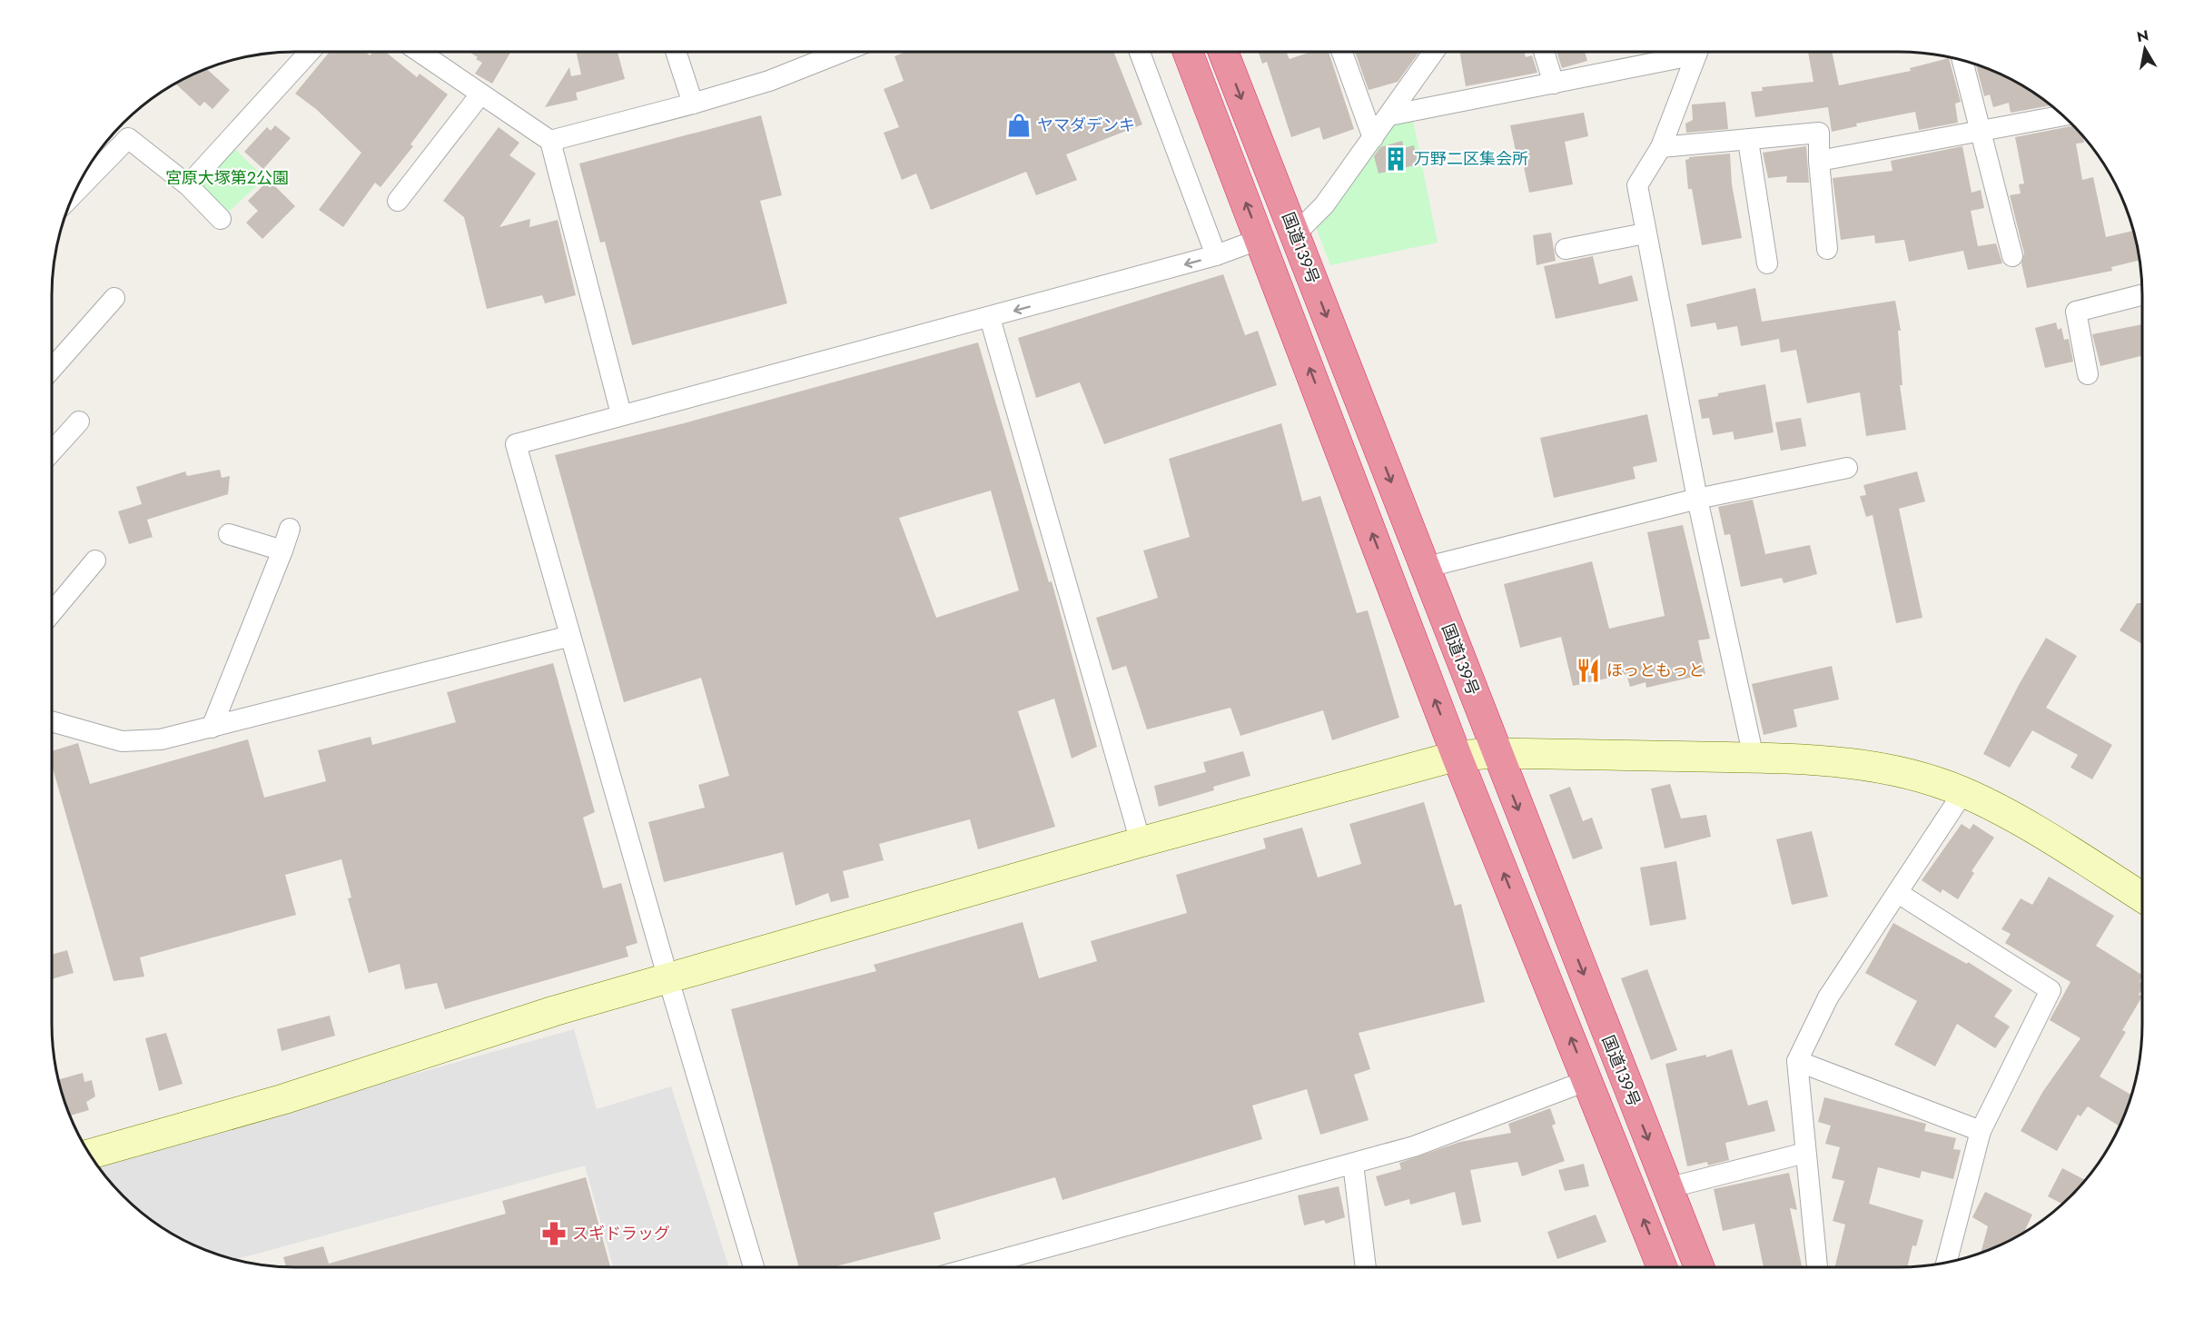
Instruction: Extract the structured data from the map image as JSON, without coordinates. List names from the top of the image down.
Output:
{
  "streets": {
    "highway": ["国道139号"]
  },
  "parks": ["宮原大塚第2公園"],
  "places": {
    "shop": ["ヤマダデンキ"],
    "building": ["万野二区集会所"],
    "restaurant": ["ほっともっと"],
    "pharmacy": ["スギドラッグ"]
  },
  "north": "top"
}
